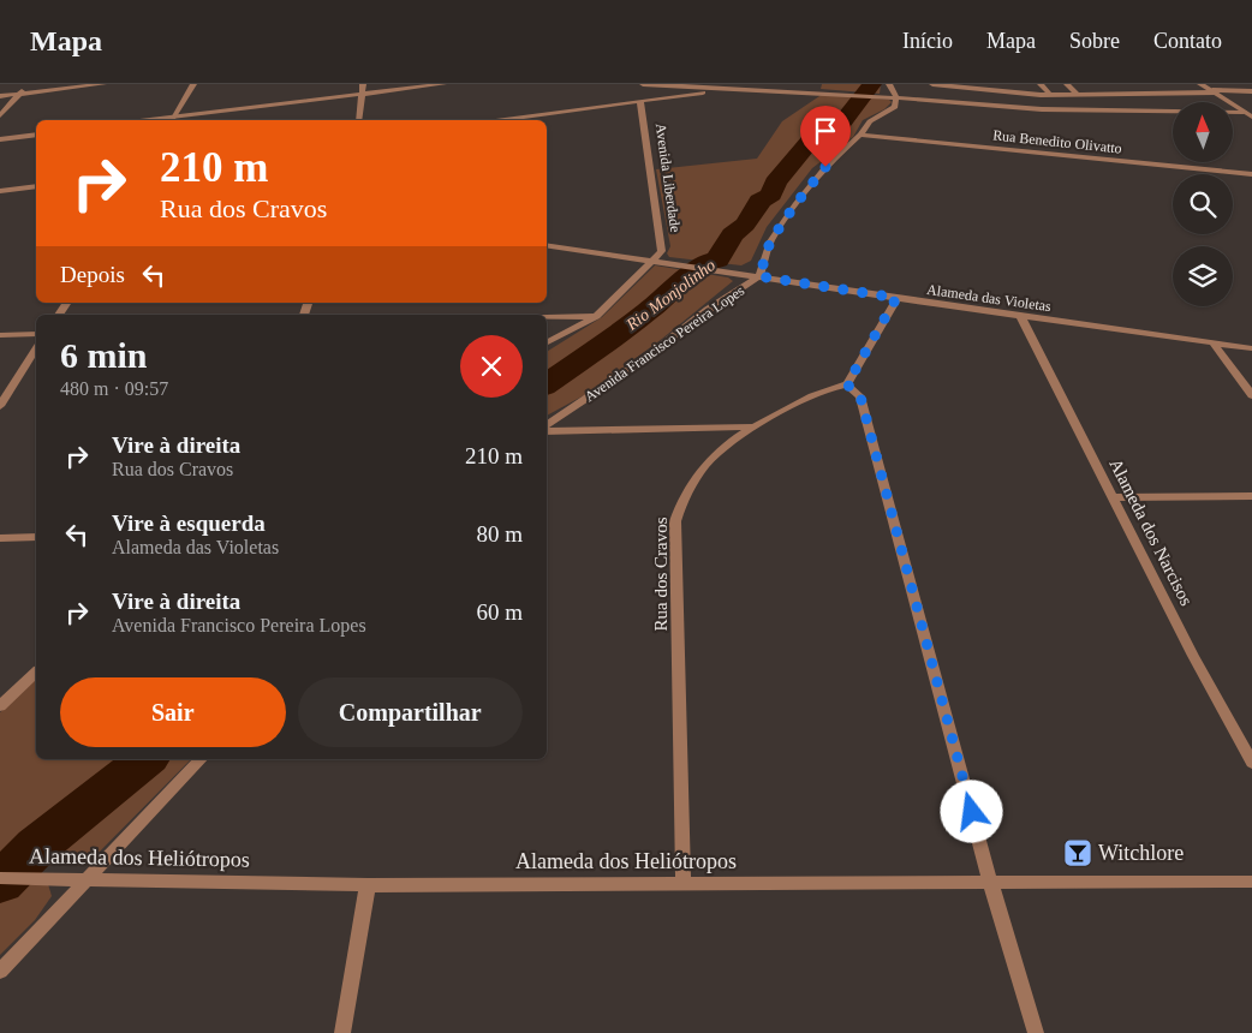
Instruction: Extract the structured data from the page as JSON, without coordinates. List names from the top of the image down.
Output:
{
  "streets": {
    "street": [
      "Rua Benedito Olivatto",
      "Avenida Liberdade",
      "Alameda das Violetas",
      "Avenida Francisco Pereira Lopes",
      "Alameda dos Narcisos",
      "Rua dos Cravos",
      "Alameda dos Heliótropos"
    ]
  },
  "crossings": [
    ["Rua Benedito Olivatto", "Avenida Francisco Pereira Lopes"],
    ["Avenida Liberdade", "Alameda das Violetas"],
    ["Alameda das Violetas", "Avenida Francisco Pereira Lopes"],
    ["Alameda das Violetas", "Alameda dos Narcisos"],
    ["Rua dos Cravos", "Alameda dos Heliótropos"]
  ],
  "water": ["Rio Monjolinho"],
  "places": {
    "bar": ["Witchlore"]
  },
  "north": "top",
  "page": {
    "header": "Mapa",
    "nav": [
      "Início",
      "Mapa",
      "Sobre",
      "Contato"
    ],
    "turn": ["210 m", "Rua dos Cravos"],
    "then": "Depois",
    "heading": ["6 min", "480 m · 09:57"],
    "list": [
      {
        "name": "Vire à direita",
        "note": "Rua dos Cravos",
        "value": "210 m"
      },
      {
        "name": "Vire à esquerda",
        "note": "Alameda das Violetas",
        "value": "80 m"
      },
      {
        "name": "Vire à direita",
        "note": "Avenida Francisco Pereira Lopes",
        "value": "60 m"
      }
    ],
    "buttons": ["Sair", "Compartilhar"]
  }
}
